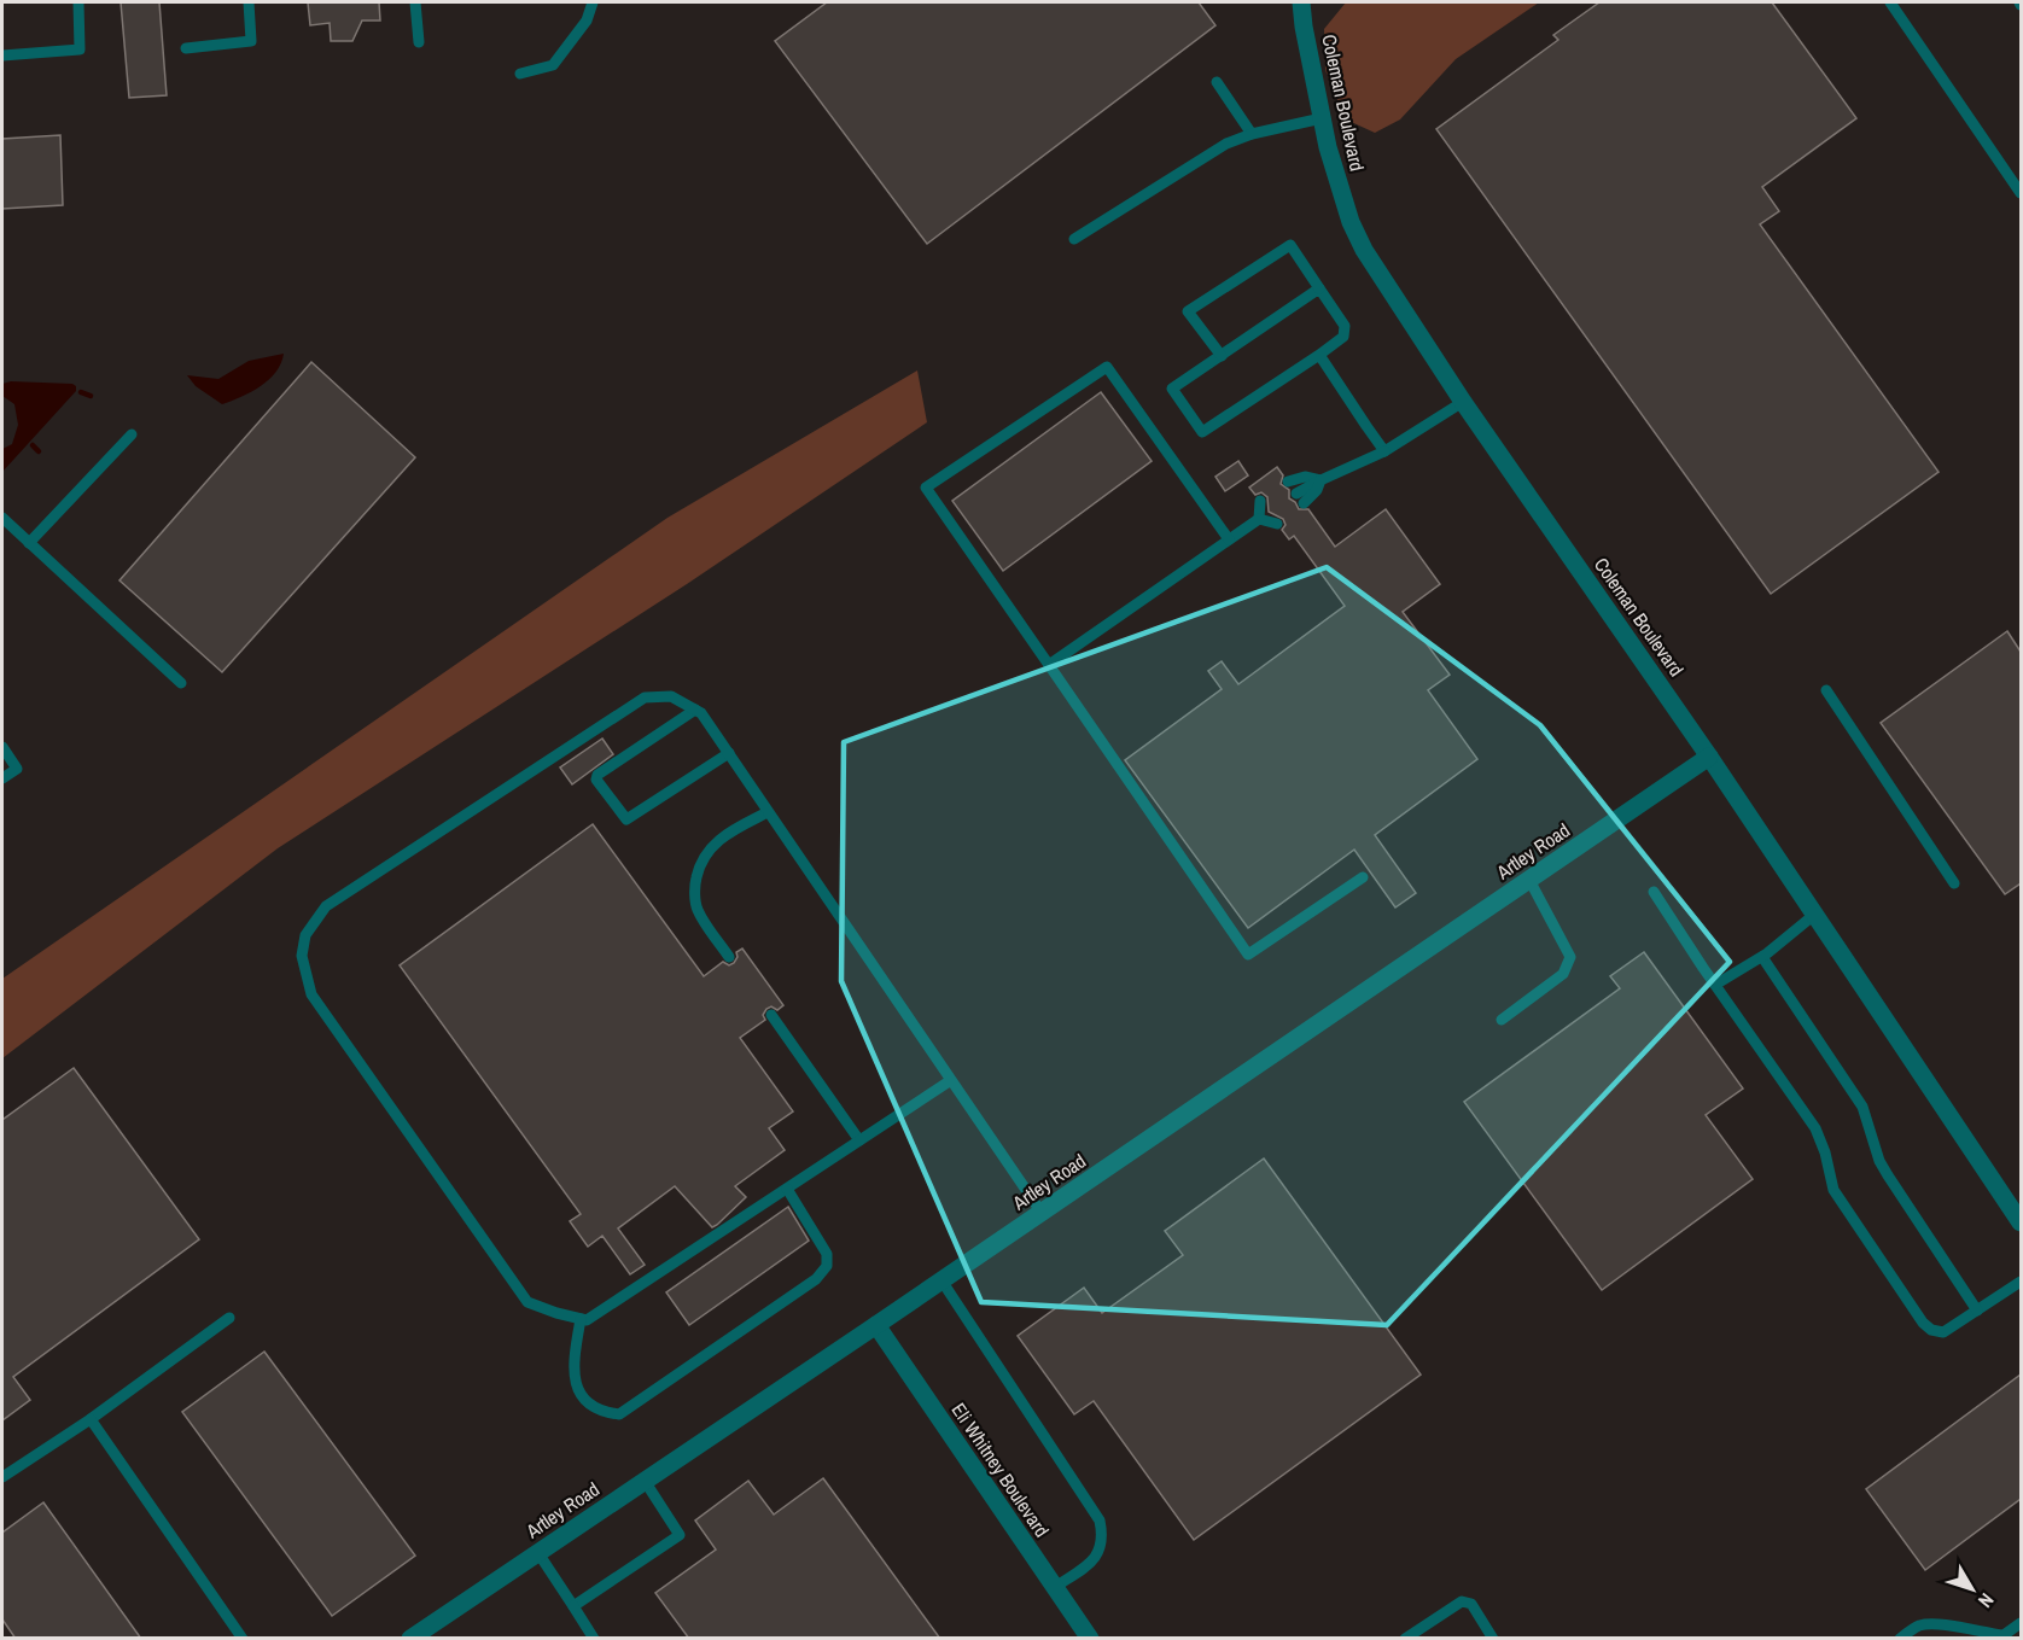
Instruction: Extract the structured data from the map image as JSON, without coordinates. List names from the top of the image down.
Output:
{
  "streets": {
    "street": ["Coleman Boulevard", "Artley Road", "Eli Whitney Boulevard"]
  },
  "crossings": [
    ["Coleman Boulevard", "Artley Road"],
    ["Artley Road", "Eli Whitney Boulevard"]
  ],
  "north": "bottom right"
}
